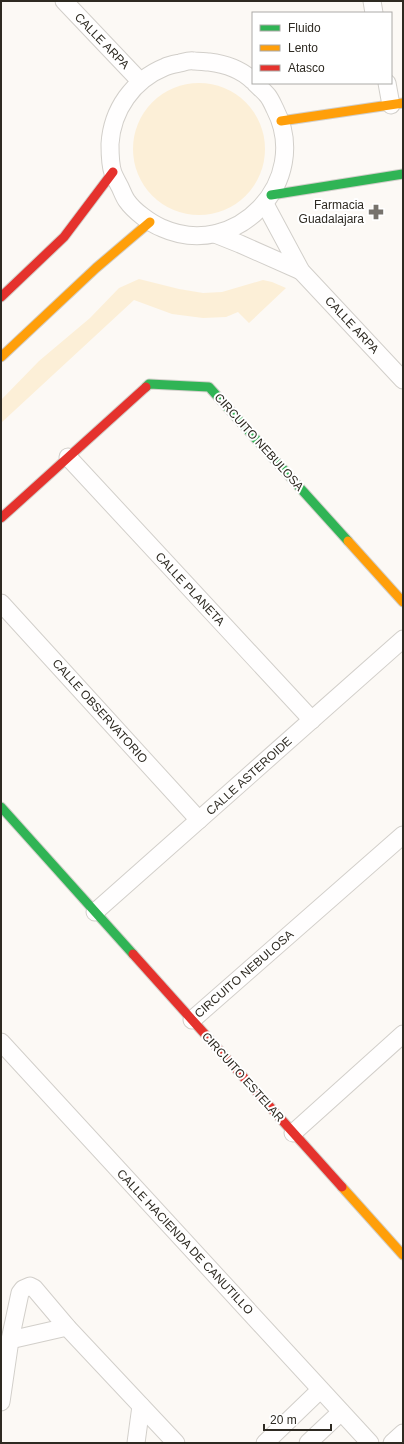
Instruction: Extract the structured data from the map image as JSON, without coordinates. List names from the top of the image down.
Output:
{
  "streets": {
    "street": [
      "CALLE ARPA",
      "CIRCUITO NEBULOSA",
      "CALLE PLANETA",
      "CALLE OBSERVATORIO",
      "CALLE ASTEROIDE",
      "CIRCUITO ESTELAR",
      "CALLE HACIENDA DE CANUTILLO"
    ]
  },
  "crossings": [
    ["CIRCUITO NEBULOSA", "CALLE PLANETA"],
    ["CIRCUITO NEBULOSA", "CALLE ASTEROIDE"],
    ["CIRCUITO NEBULOSA", "CIRCUITO ESTELAR"],
    ["CALLE PLANETA", "CALLE ASTEROIDE"],
    ["CALLE OBSERVATORIO", "CALLE ASTEROIDE"]
  ],
  "places": {
    "pharmacy": ["Farmacia Guadalajara"]
  },
  "legend": ["Fluido", "Lento", "Atasco"],
  "scale_bar": "20 m"
}
